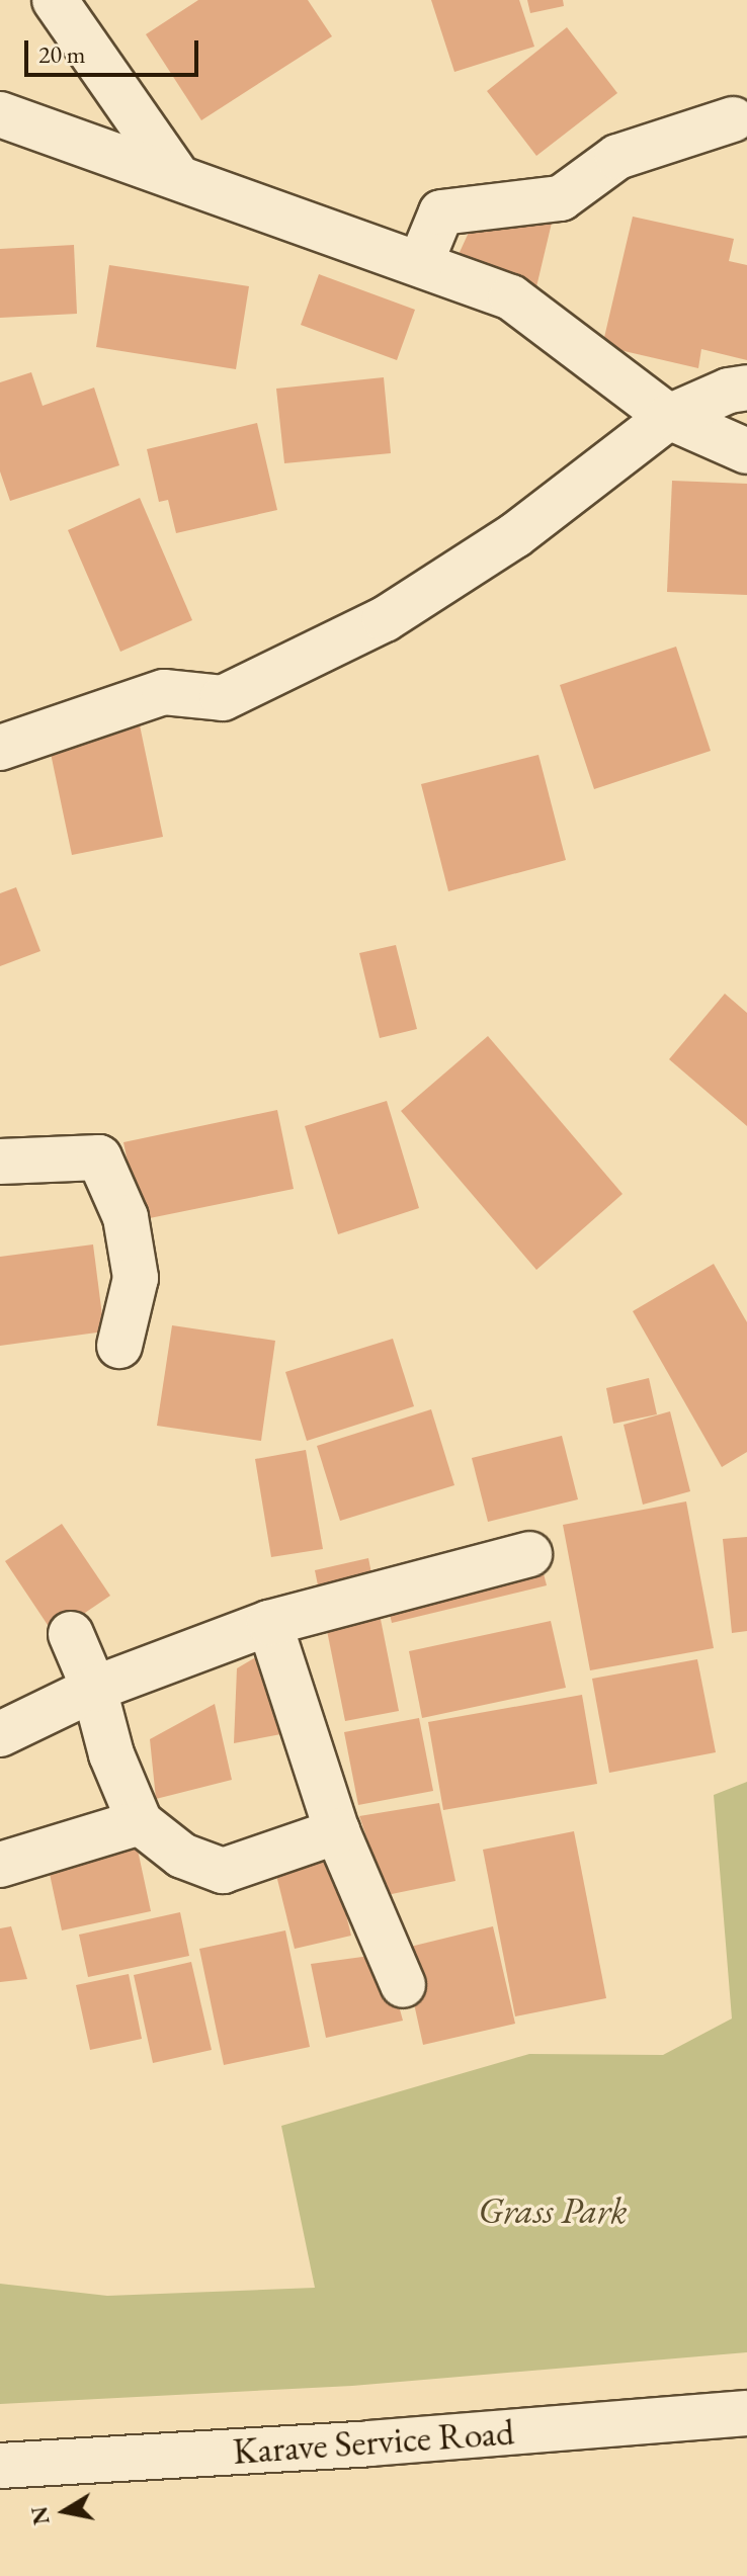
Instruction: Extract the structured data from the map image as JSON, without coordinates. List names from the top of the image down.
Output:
{
  "streets": {
    "street": ["Karave Service Road"]
  },
  "parks": ["Grass Park"],
  "scale_bar": "20 m",
  "north": "left"
}
